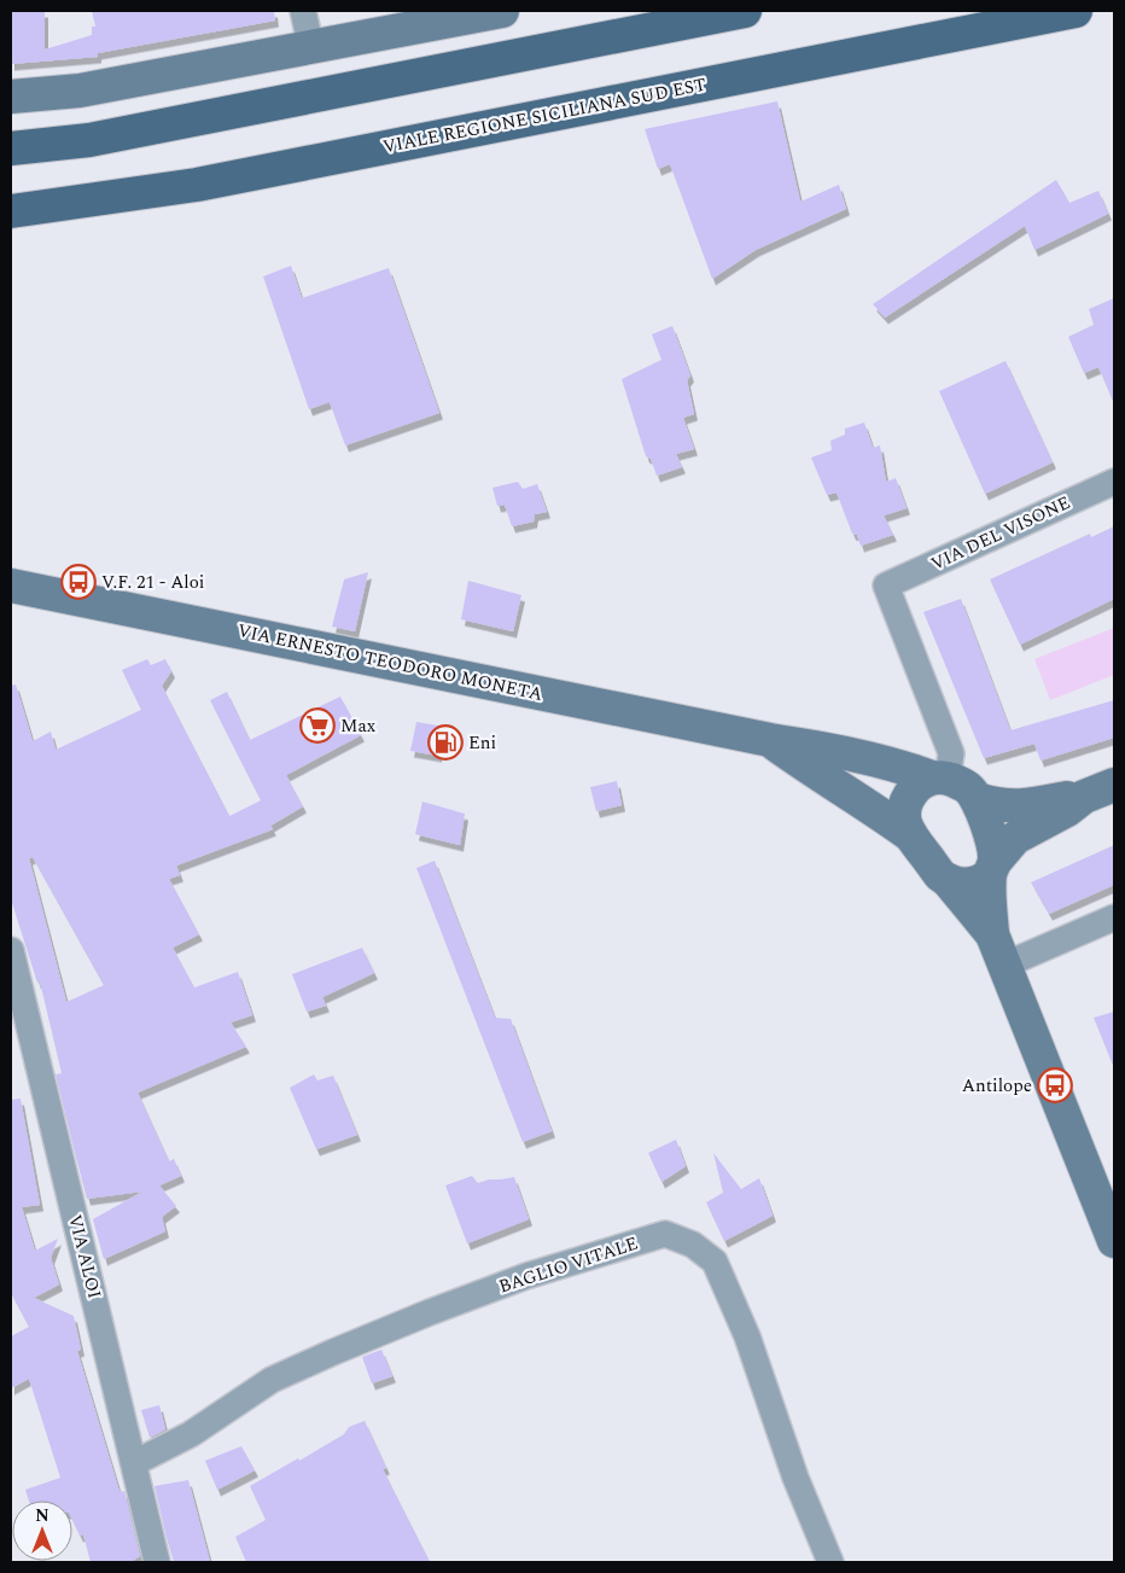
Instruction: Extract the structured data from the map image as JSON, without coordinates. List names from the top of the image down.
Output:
{
  "streets": {
    "main road": ["VIALE REGIONE SICILIANA SUD EST"],
    "street": [
      "VIA DEL VISONE",
      "VIA ERNESTO TEODORO MONETA",
      "VIA ALOI",
      "BAGLIO VITALE"
    ]
  },
  "crossings": [
    ["VIA DEL VISONE", "VIA ERNESTO TEODORO MONETA"],
    ["VIA ALOI", "BAGLIO VITALE"]
  ],
  "places": {
    "bus stop": ["V.F. 21 - Aloi", "Antilope"],
    "supermarket": ["Max"],
    "fuel station": ["Eni"]
  },
  "north": "top"
}
